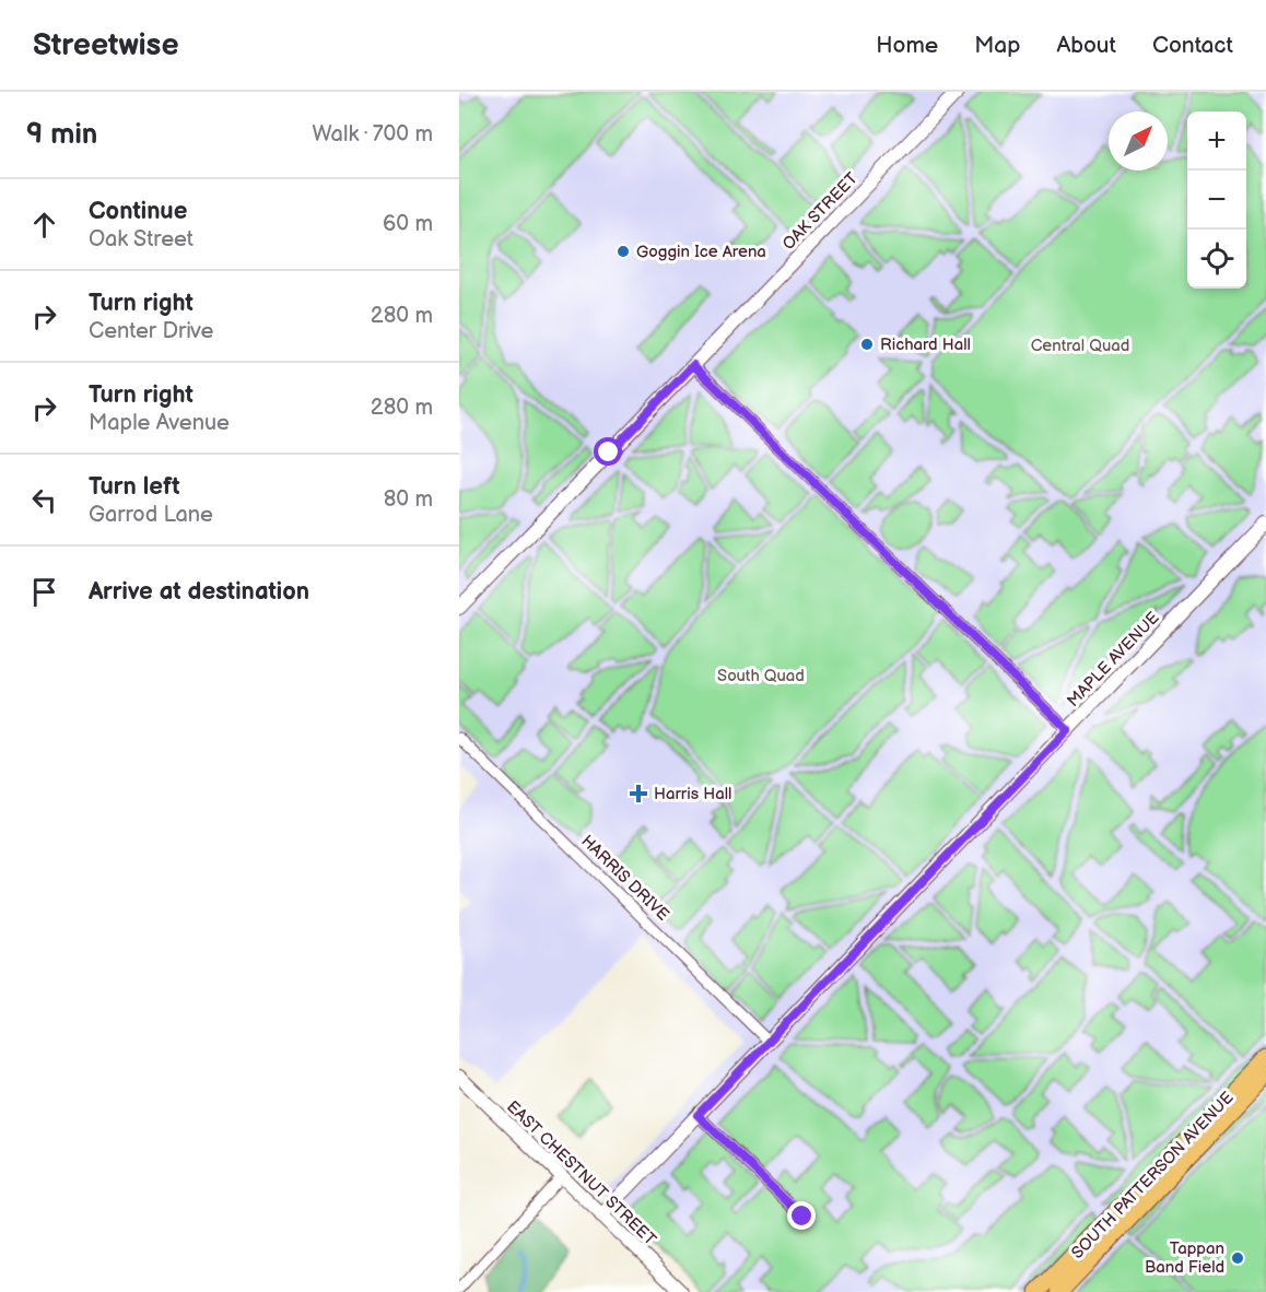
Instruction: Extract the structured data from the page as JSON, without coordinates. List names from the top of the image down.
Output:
{
  "streets": {
    "highway": ["SOUTH PATTERSON AVENUE"],
    "street": [
      "OAK STREET",
      "MAPLE AVENUE",
      "HARRIS DRIVE",
      "EAST CHESTNUT STREET"
    ]
  },
  "crossings": [
    ["MAPLE AVENUE", "HARRIS DRIVE"],
    ["MAPLE AVENUE", "EAST CHESTNUT STREET"]
  ],
  "parks": ["Central Quad", "South Quad"],
  "places": {
    "other": ["Goggin Ice Arena", "Richard Hall", "Tappan Band Field"],
    "health": ["Harris Hall"]
  },
  "north": "top right",
  "page": {
    "header": "Streetwise",
    "nav": [
      "Home",
      "Map",
      "About",
      "Contact"
    ],
    "heading": ["9 min", "Walk · 700 m"],
    "map_buttons": ["+", "−"],
    "list": [
      ["Continue", "Oak Street", "60 m"],
      ["Turn right", "Center Drive", "280 m"],
      ["Turn right", "Maple Avenue", "280 m"],
      ["Turn left", "Garrod Lane", "80 m"],
      "Arrive at destination"
    ]
  }
}
